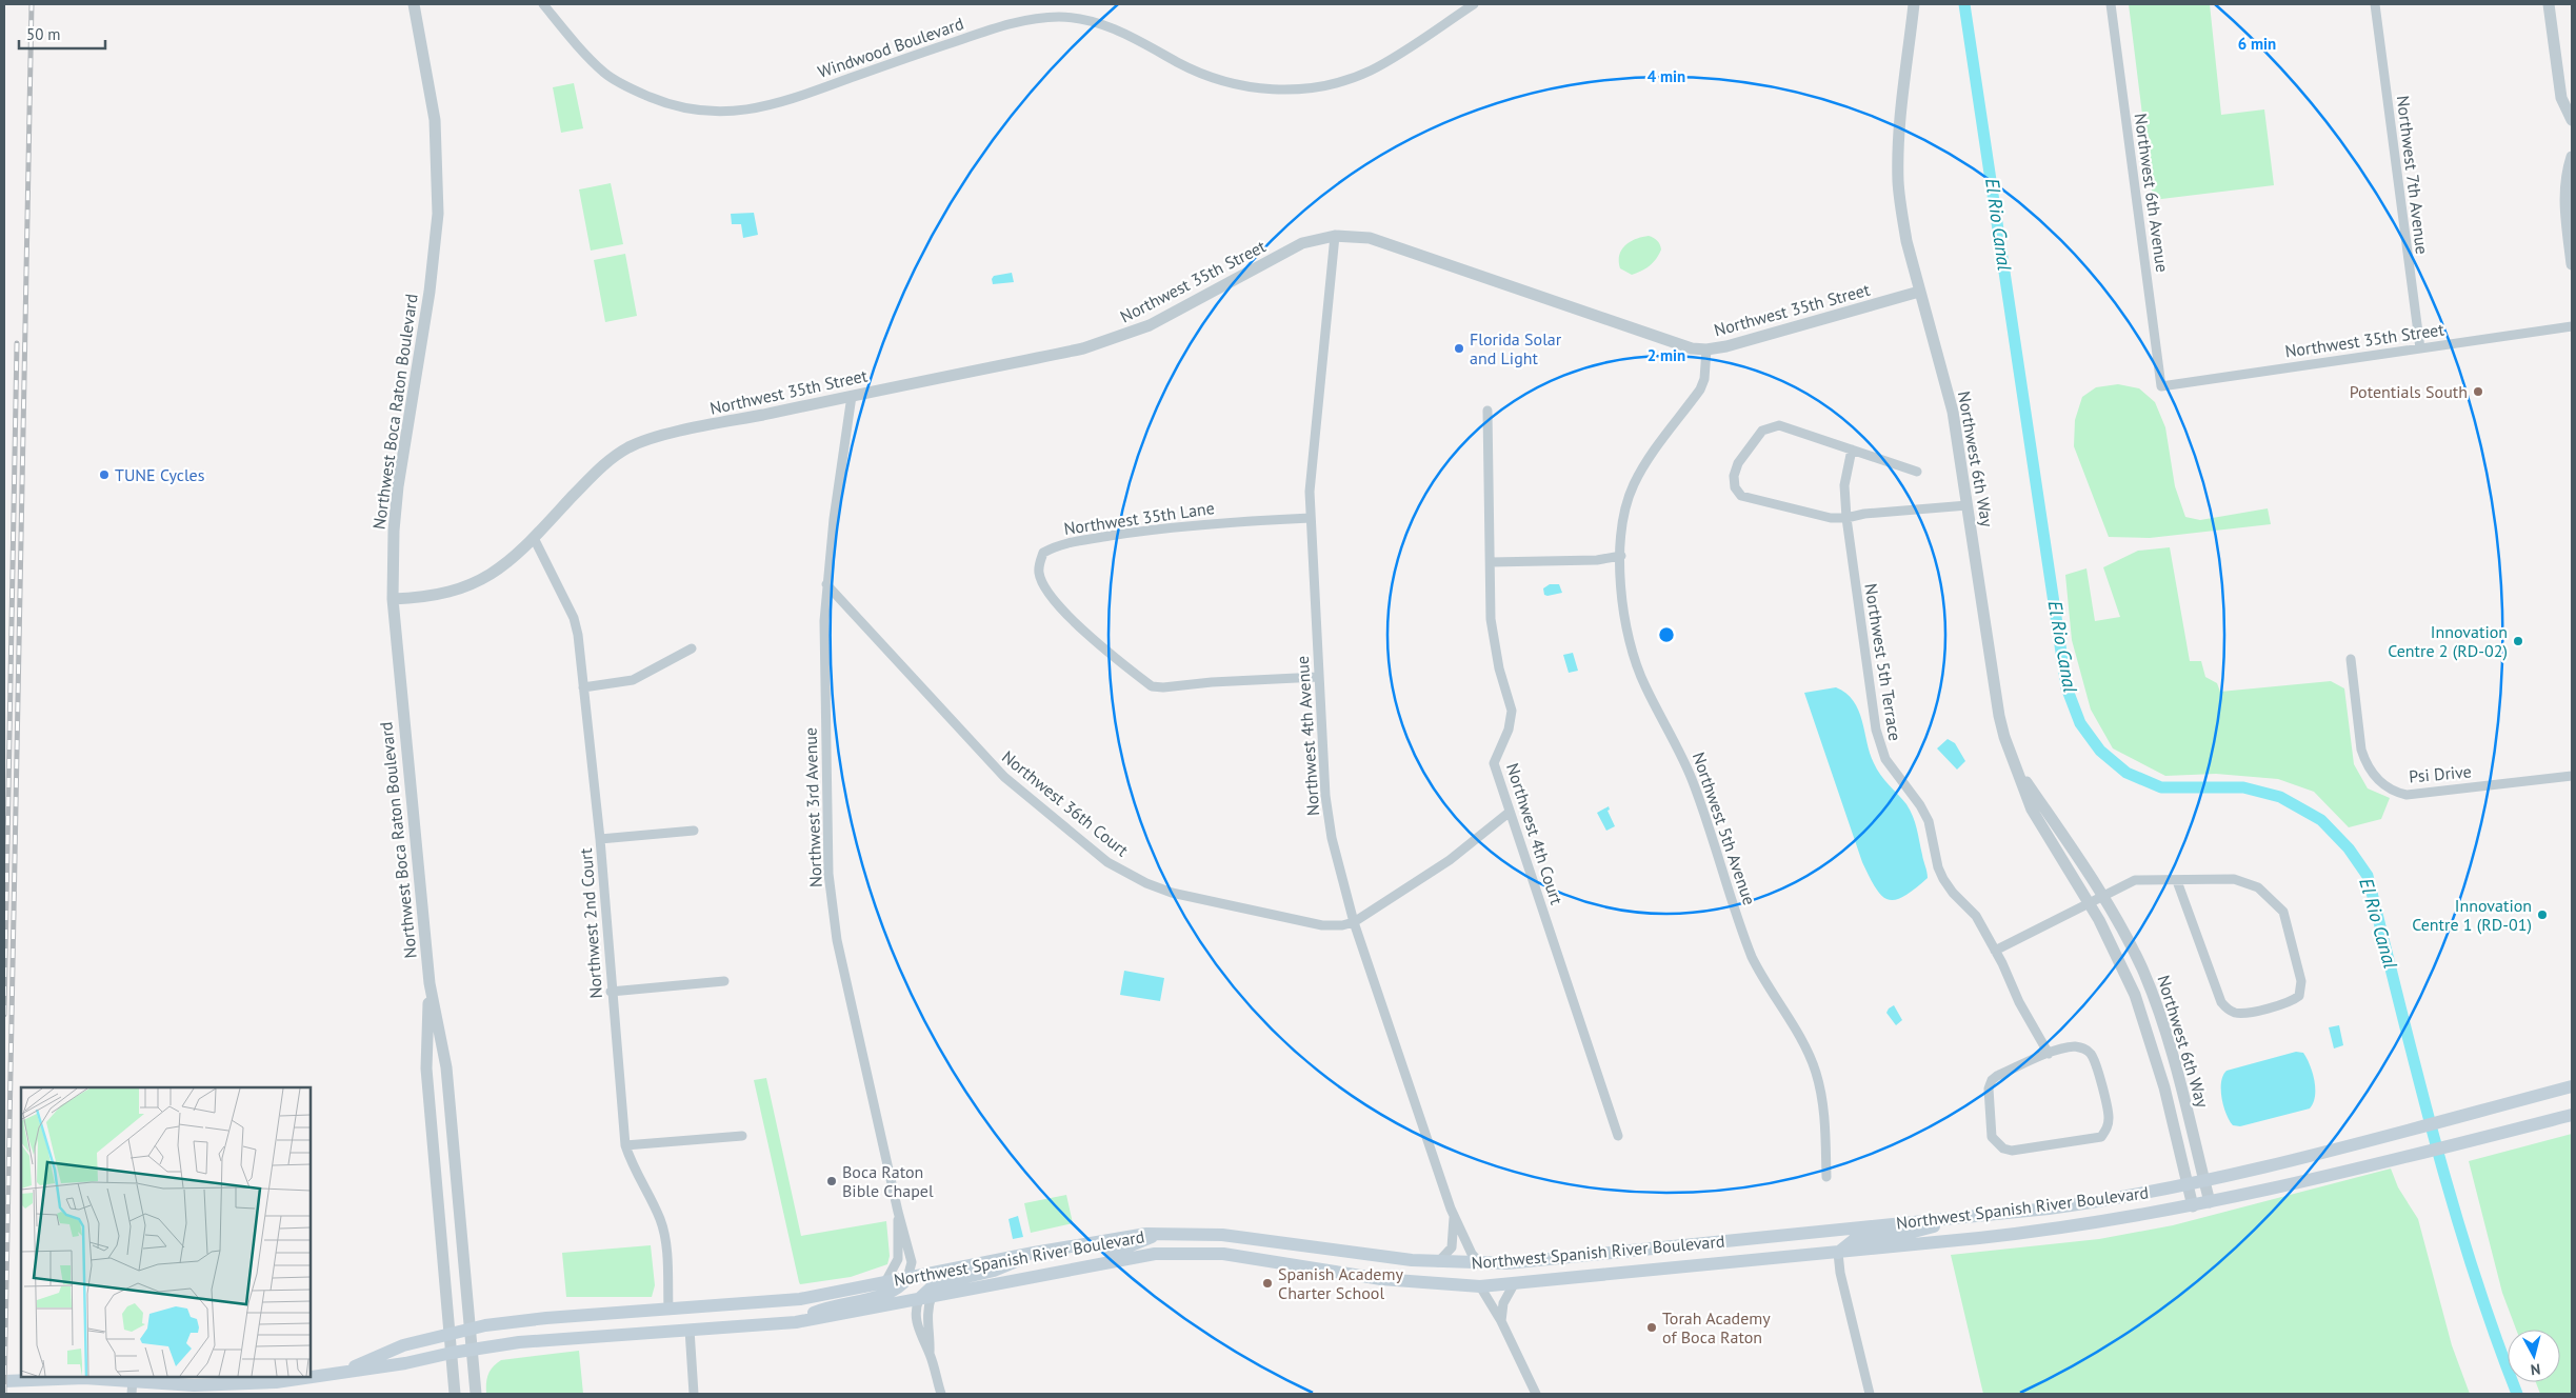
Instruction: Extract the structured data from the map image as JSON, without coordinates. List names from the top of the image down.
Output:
{
  "streets": {
    "main road": ["Northwest Spanish River Boulevard"],
    "street": [
      "Windwood Boulevard",
      "Northwest 7th Avenue",
      "Northwest 6th Avenue",
      "Northwest 35th Street",
      "Northwest Boca Raton Boulevard",
      "Northwest 6th Way",
      "Northwest 35th Lane",
      "Northwest 5th Terrace",
      "Northwest 4th Avenue",
      "Psi Drive",
      "Northwest 36th Court",
      "Northwest 3rd Avenue",
      "Northwest 5th Avenue",
      "Northwest 4th Court",
      "Northwest 2nd Court"
    ]
  },
  "crossings": [
    ["Northwest 7th Avenue", "Northwest 35th Street"],
    ["Northwest 6th Avenue", "Northwest 35th Street"],
    ["Northwest 35th Street", "Northwest Boca Raton Boulevard"],
    ["Northwest 35th Street", "Northwest 6th Way"],
    ["Northwest 35th Street", "Northwest 4th Avenue"],
    ["Northwest 35th Street", "Northwest 3rd Avenue"],
    ["Northwest 35th Street", "Northwest 5th Avenue"],
    ["Northwest 35th Street", "Northwest 2nd Court"],
    ["Northwest Boca Raton Boulevard", "Northwest Spanish River Boulevard"],
    ["Northwest 6th Way", "Northwest Spanish River Boulevard"],
    ["Northwest 35th Lane", "Northwest 4th Avenue"],
    ["Northwest 4th Avenue", "Northwest 36th Court"],
    ["Northwest 4th Avenue", "Northwest Spanish River Boulevard"],
    ["Northwest 36th Court", "Northwest 3rd Avenue"],
    ["Northwest 3rd Avenue", "Northwest Spanish River Boulevard"],
    ["Northwest 2nd Court", "Northwest Spanish River Boulevard"]
  ],
  "water": ["El Rio Canal"],
  "places": [
    "Florida Solar and Light",
    "Potentials South",
    "TUNE Cycles",
    "Innovation Centre 2 (RD-02)",
    "Innovation Centre 1 (RD-01)",
    "Boca Raton Bible Chapel",
    "Spanish Academy Charter School",
    "Torah Academy of Boca Raton"
  ],
  "scale_bar": "50 m",
  "north": "bottom",
  "rings": ["6 min", "4 min", "2 min"]
}
